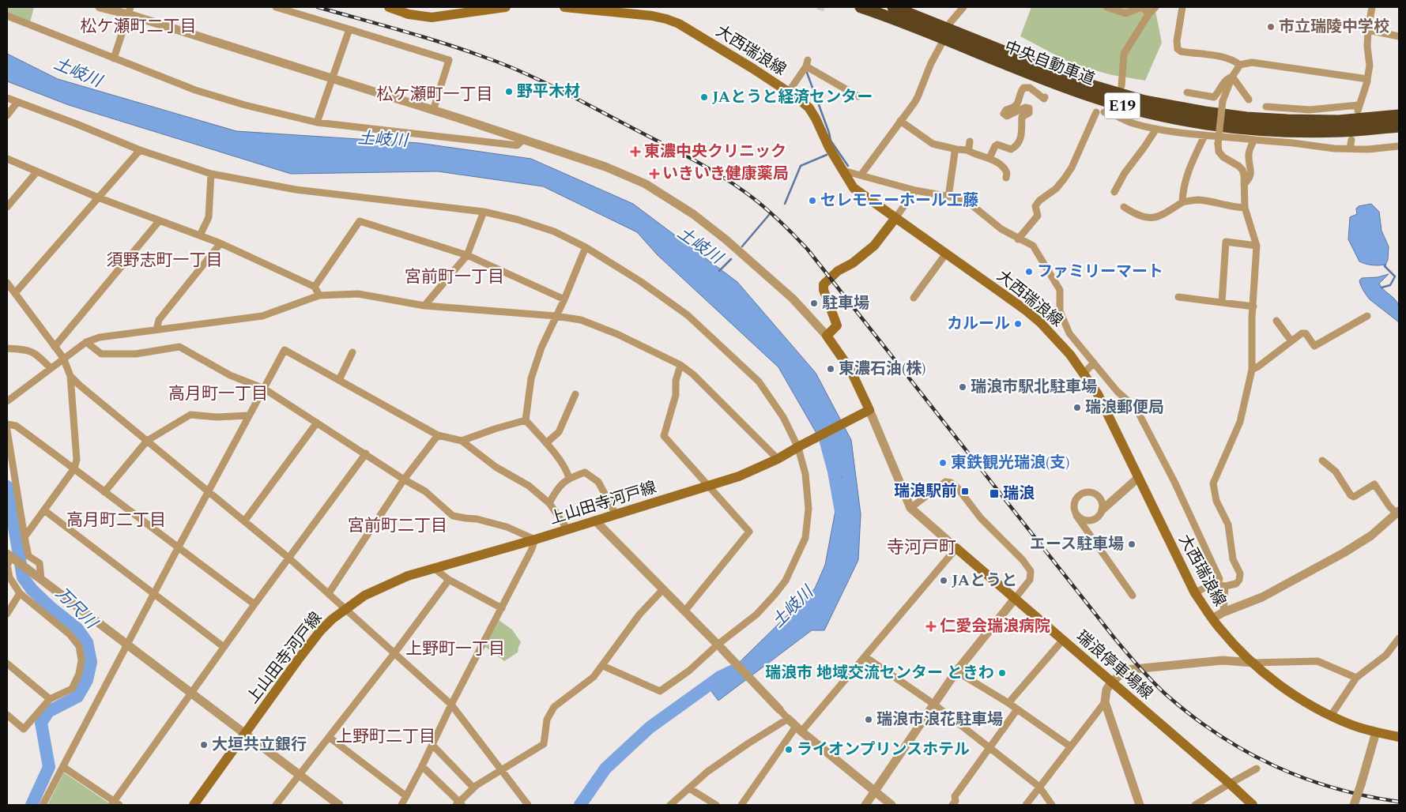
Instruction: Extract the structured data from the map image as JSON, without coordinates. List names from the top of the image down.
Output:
{
  "streets": {
    "highway": ["中央自動車道", "E19"],
    "main road": ["大西瑞浪線", "上山田寺河戸線", "瑞浪停車場線"]
  },
  "districts": [
    "松ケ瀬町二丁目",
    "松ケ瀬町一丁目",
    "須野志町一丁目",
    "宮前町一丁目",
    "高月町一丁目",
    "高月町二丁目",
    "宮前町二丁目",
    "寺河戸町",
    "上野町一丁目",
    "上野町二丁目"
  ],
  "water": ["土岐川", "万尺川"],
  "places": {
    "other": [
      "市立瑞陵中学校",
      "野平木材",
      "JAとうと経済センター",
      "セレモニーホール工藤",
      "ファミリーマート",
      "駐車場",
      "カルール",
      "東濃石油(株)",
      "瑞浪市駅北駐車場",
      "瑞浪郵便局",
      "東鉄観光瑞浪(支)",
      "エース駐車場",
      "JAとうと",
      "瑞浪市 地域交流センター ときわ",
      "瑞浪市浪花駐車場",
      "大垣共立銀行",
      "ライオンプリンスホテル"
    ],
    "health": ["東濃中央クリニック", "いきいき健康薬局", "仁愛会瑞浪病院"],
    "transit": ["瑞浪駅前", "瑞浪"]
  }
}
